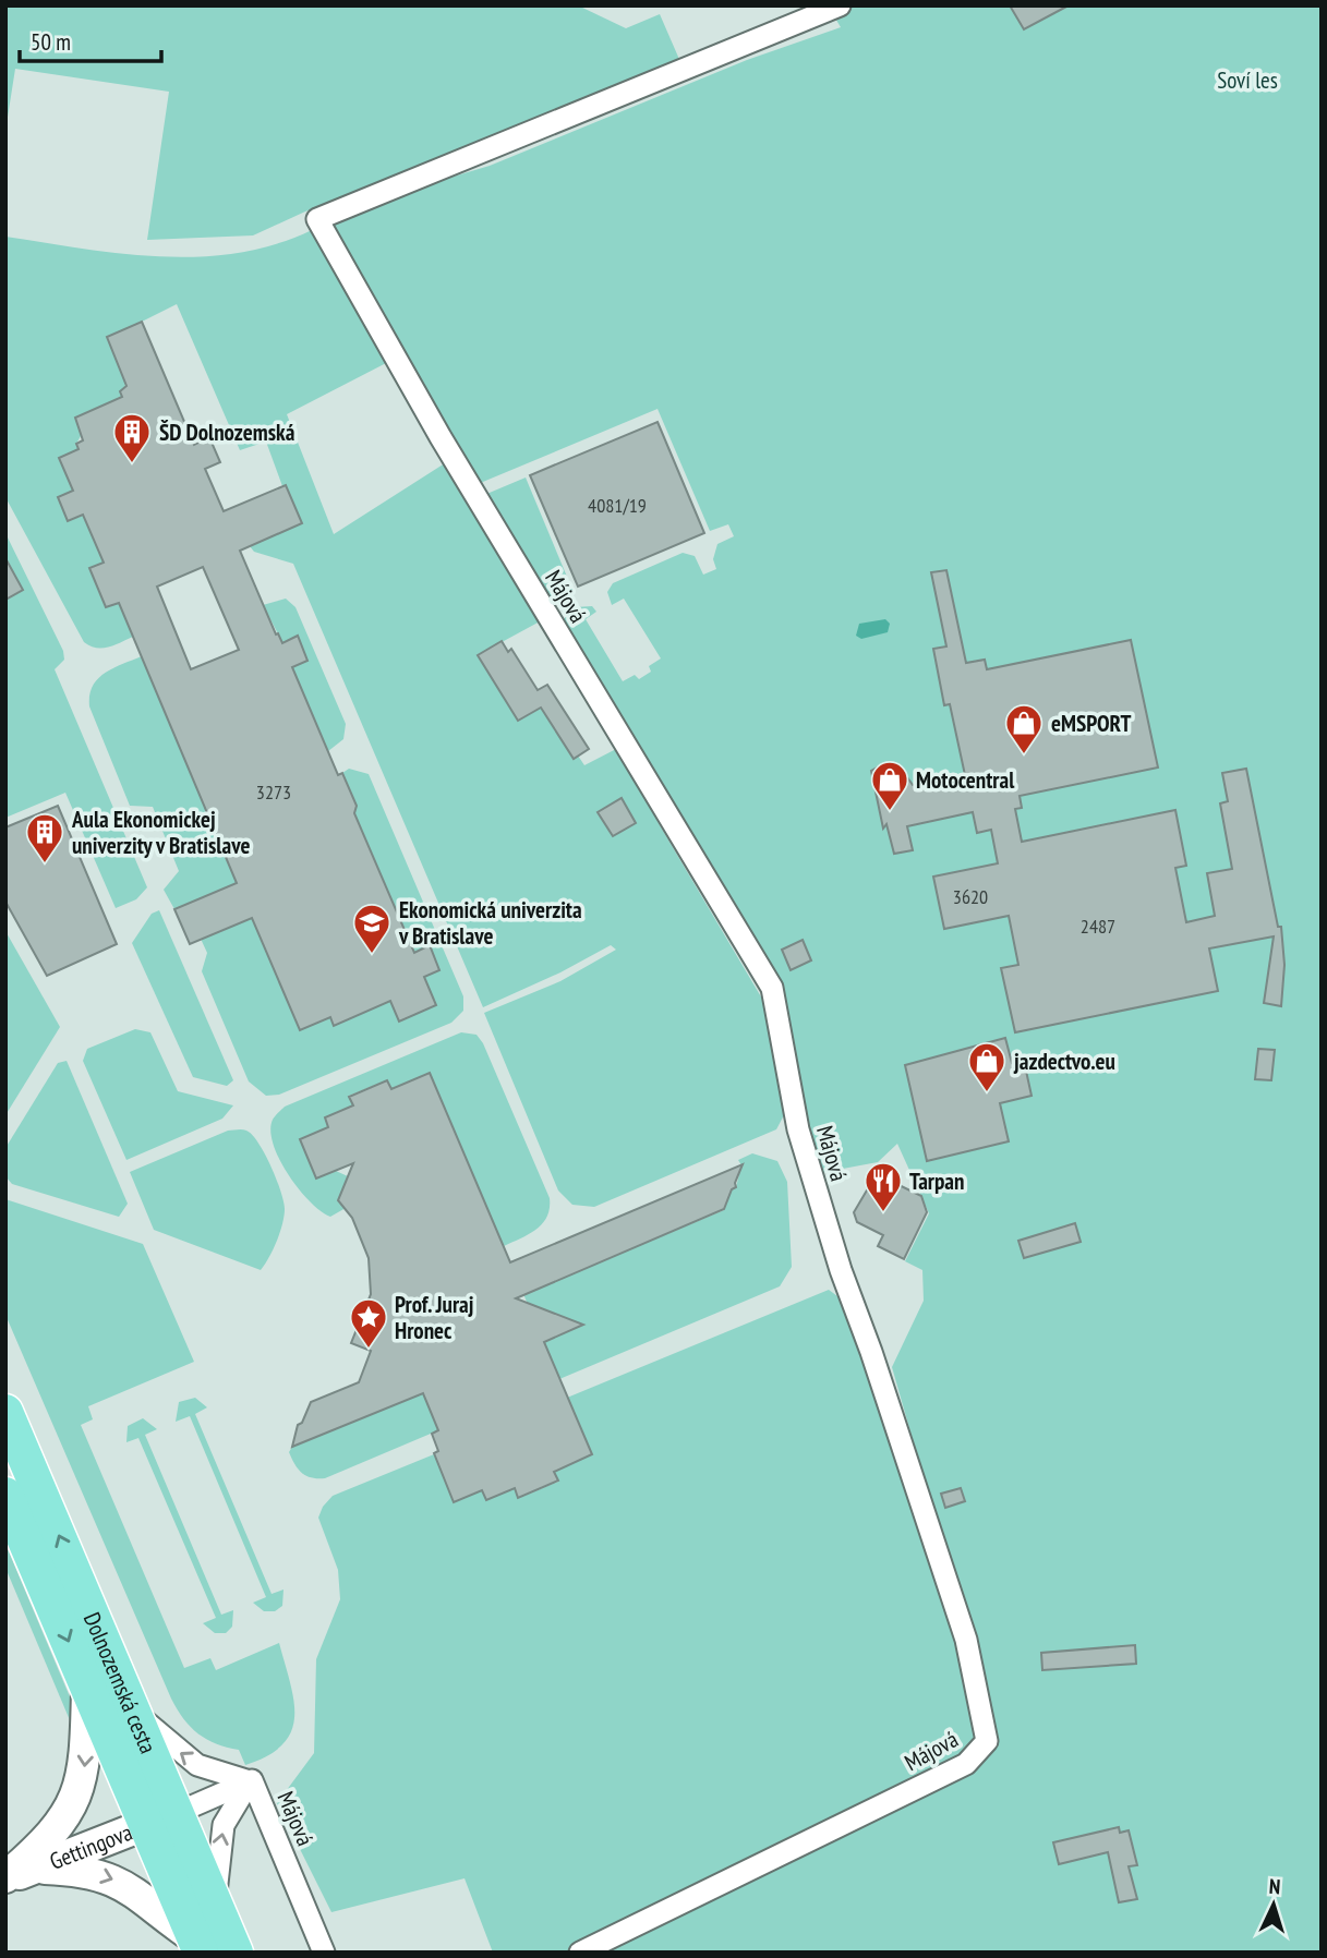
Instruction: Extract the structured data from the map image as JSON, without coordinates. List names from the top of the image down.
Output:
{
  "streets": {
    "main road": ["Dolnozemská cesta"],
    "street": ["Májová", "Gettingova"]
  },
  "crossings": [
    ["Májová", "Dolnozemská cesta"],
    ["Májová", "Gettingova"],
    ["Dolnozemská cesta", "Gettingova"]
  ],
  "parks": ["Soví les"],
  "places": {
    "building": ["ŠD Dolnozemská", "Aula Ekonomickej univerzity v Bratislave"],
    "shop": ["eMSPORT", "Motocentral", "jazdectvo.eu"],
    "school or university": ["Ekonomická univerzita v Bratislave"],
    "restaurant": ["Tarpan"],
    "place": ["Prof. Juraj Hronec"]
  },
  "house_numbers": [
    "4081/19",
    "3273",
    "3620",
    "2487"
  ],
  "scale_bar": "50 m",
  "north": "top"
}
